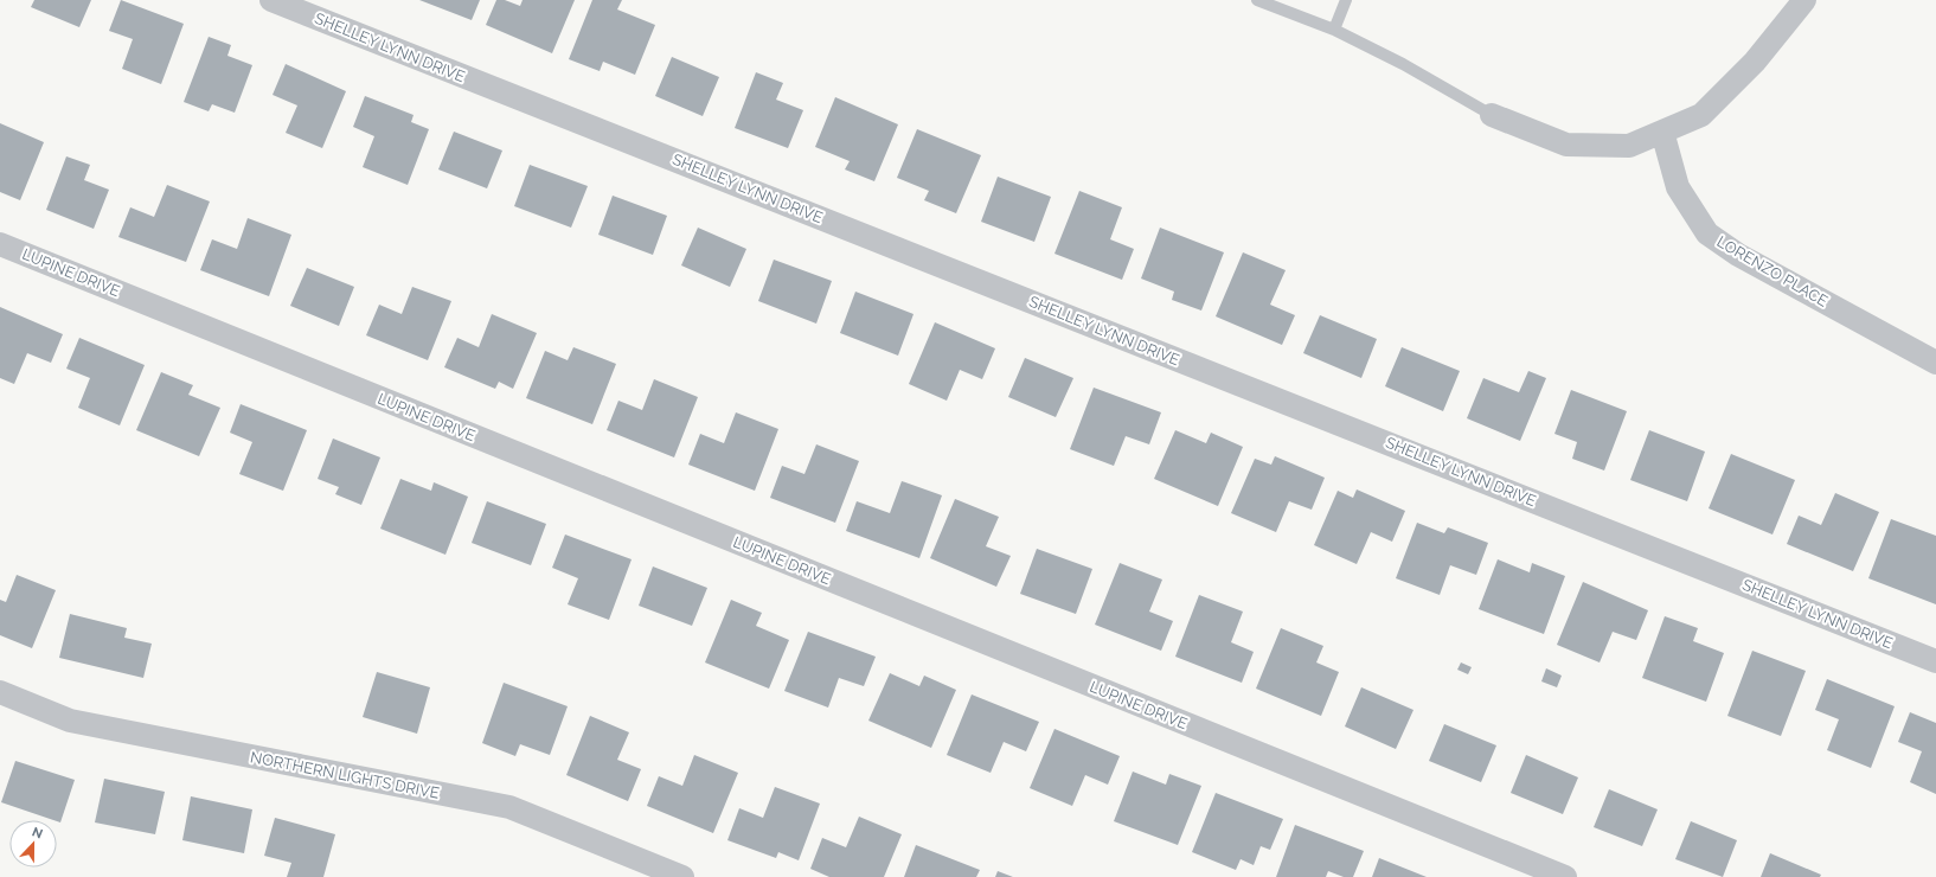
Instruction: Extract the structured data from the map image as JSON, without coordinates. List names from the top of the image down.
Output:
{
  "streets": {
    "street": [
      "SHELLEY LYNN DRIVE",
      "LORENZO PLACE",
      "LUPINE DRIVE",
      "NORTHERN LIGHTS DRIVE"
    ]
  },
  "north": "top"
}
